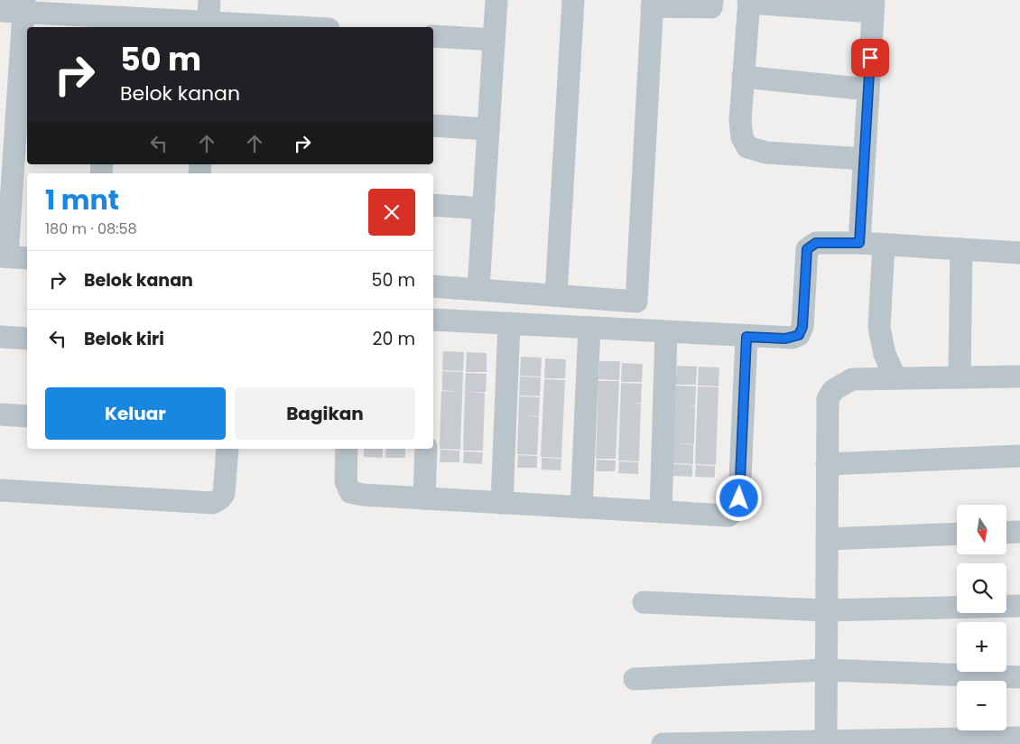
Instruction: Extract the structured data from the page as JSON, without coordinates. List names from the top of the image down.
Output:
{
  "north": "bottom",
  "page": {
    "turn": ["50 m", "Belok kanan"],
    "heading": ["1 mnt", "180 m · 08:58"],
    "list": [
      {
        "name": "Belok kanan",
        "value": "50 m"
      },
      {
        "name": "Belok kiri",
        "value": "20 m"
      }
    ],
    "buttons": ["Keluar", "Bagikan"],
    "map_buttons": ["+", "−"]
  }
}
